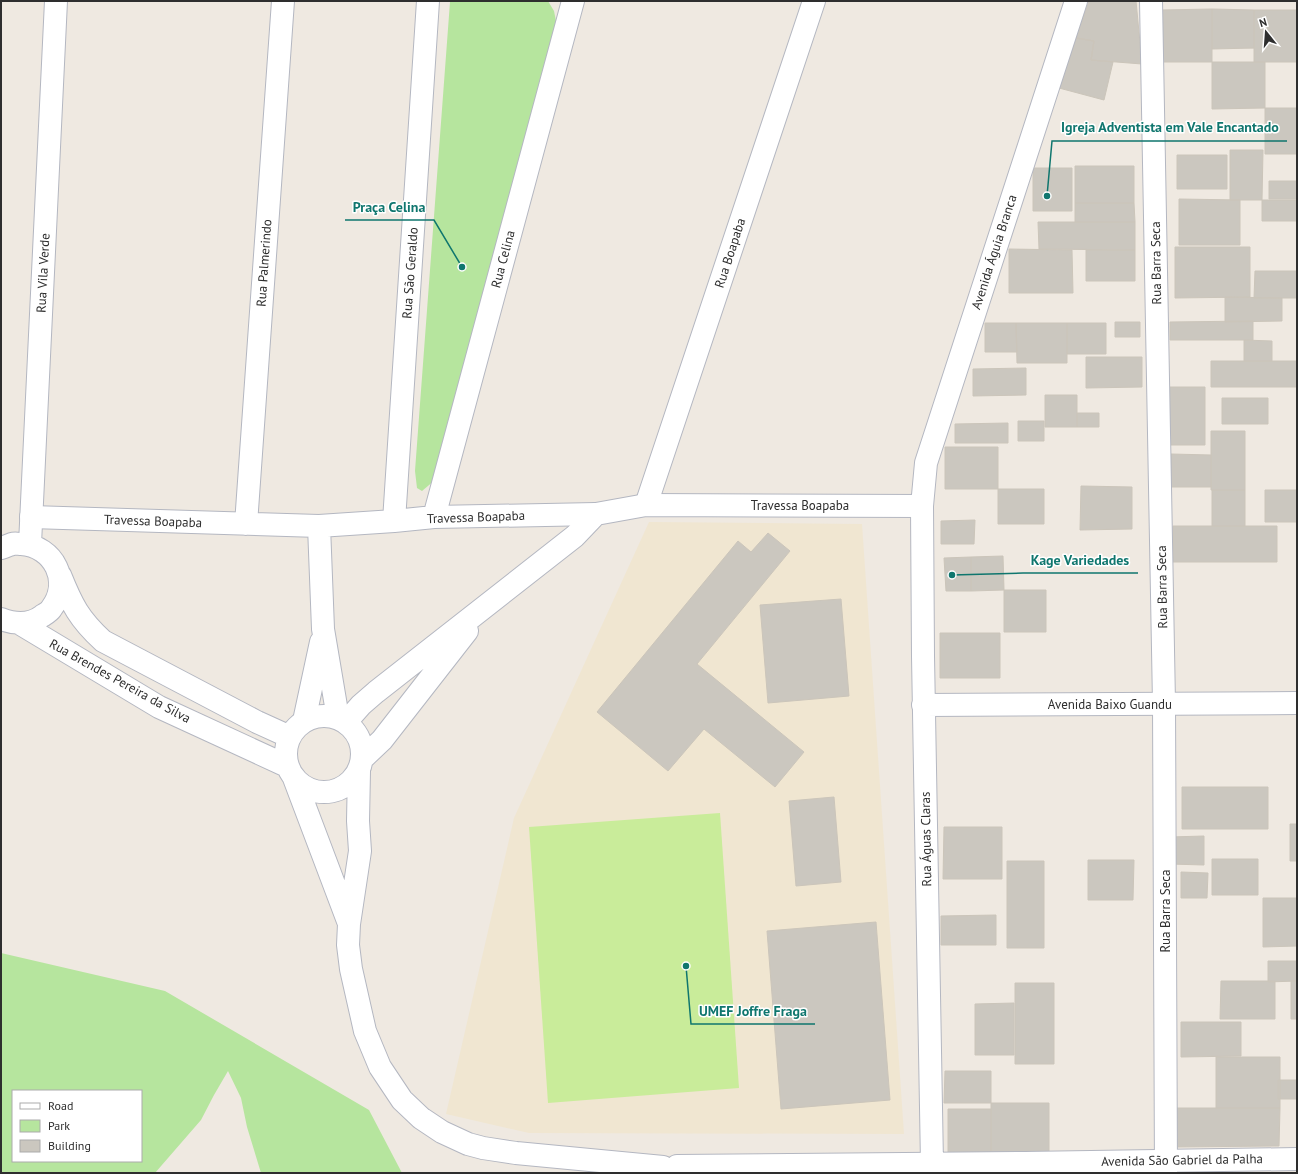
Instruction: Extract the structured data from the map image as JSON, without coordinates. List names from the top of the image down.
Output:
{
  "streets": {
    "street": [
      "Avenida Águia Branca",
      "Rua Boapaba",
      "Rua Celina",
      "Rua Palmerindo",
      "Rua Barra Seca",
      "Rua Vila Verde",
      "Rua São Geraldo",
      "Travessa Boapaba",
      "Rua Brendes Pereira da Silva",
      "Avenida Baixo Guandu",
      "Rua Águas Claras",
      "Avenida São Gabriel da Palha"
    ]
  },
  "crossings": [
    ["Avenida Águia Branca", "Travessa Boapaba"],
    ["Avenida Águia Branca", "Rua Águas Claras"],
    ["Rua Boapaba", "Travessa Boapaba"],
    ["Rua Celina", "Travessa Boapaba"],
    ["Rua Palmerindo", "Travessa Boapaba"],
    ["Rua Barra Seca", "Avenida Baixo Guandu"],
    ["Rua Barra Seca", "Avenida São Gabriel da Palha"],
    ["Rua Vila Verde", "Travessa Boapaba"],
    ["Rua Vila Verde", "Rua Brendes Pereira da Silva"],
    ["Rua São Geraldo", "Travessa Boapaba"],
    ["Travessa Boapaba", "Rua Águas Claras"],
    ["Avenida Baixo Guandu", "Rua Águas Claras"],
    ["Rua Águas Claras", "Avenida São Gabriel da Palha"]
  ],
  "places": [
    "Igreja Adventista em Vale Encantado",
    "Praça Celina",
    "Kage Variedades",
    "UMEF Joffre Fraga"
  ],
  "legend": ["Road", "Park", "Building"],
  "north": "top"
}
